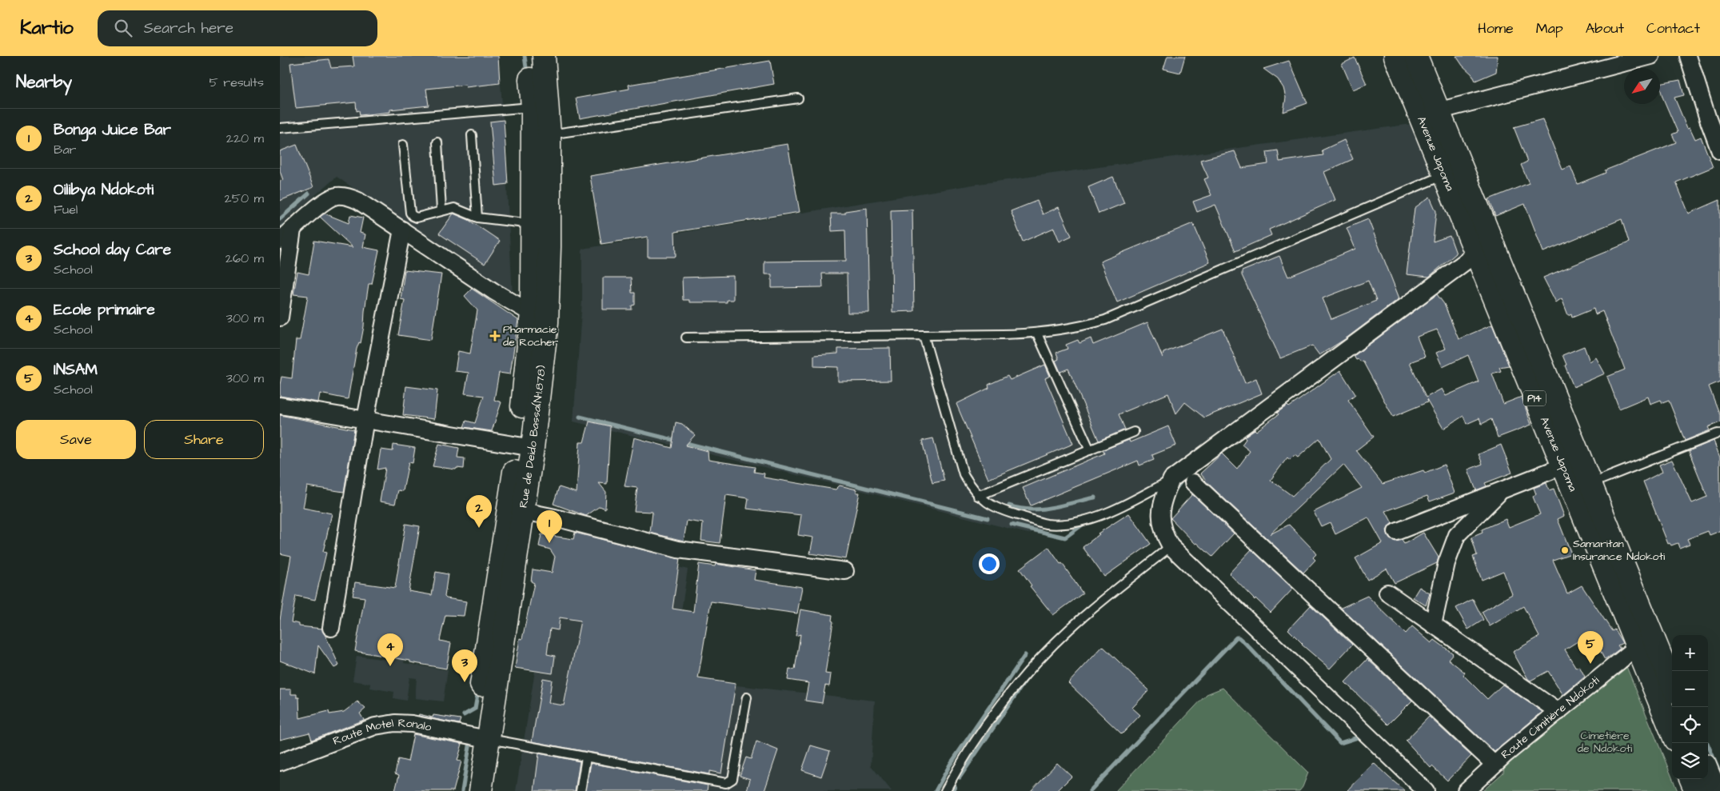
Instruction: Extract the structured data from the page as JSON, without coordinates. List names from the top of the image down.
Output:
{
  "streets": {
    "main road": ["Avenue Japoma", "P14", "Rue de Deido Bassa(N°1.878)"],
    "street": ["Route Cimitière Ndokoti", "Route Motel Ronalo"]
  },
  "crossings": [
    ["Avenue Japoma", "Route Cimitière Ndokoti"],
    ["Rue de Deido Bassa(N°1.878)", "Route Motel Ronalo"]
  ],
  "parks": ["Cimetière de Ndokoti"],
  "places": {
    "health": ["Pharmacie de Rocher"],
    "other": ["Samaritan Insurance Ndokoti"]
  },
  "north": "bottom left",
  "page": {
    "header": "Kartio",
    "search": "Search here",
    "nav": [
      "Home",
      "Map",
      "About",
      "Contact"
    ],
    "heading": ["Nearby", "5 results"],
    "list": [
      {
        "mark": "1",
        "name": "Bonga Juice Bar",
        "note": "Bar",
        "value": "220 m"
      },
      {
        "mark": "2",
        "name": "Oilibya Ndokoti",
        "note": "Fuel",
        "value": "250 m"
      },
      {
        "mark": "3",
        "name": "School day Care",
        "note": "School",
        "value": "260 m"
      },
      {
        "mark": "4",
        "name": "Ecole primaire",
        "note": "School",
        "value": "300 m"
      },
      {
        "mark": "5",
        "name": "INSAM",
        "note": "School",
        "value": "300 m"
      }
    ],
    "buttons": ["Save", "Share"],
    "pins": [
      "2",
      "1",
      "5",
      "4",
      "3"
    ],
    "map_buttons": ["+", "−"]
  }
}
